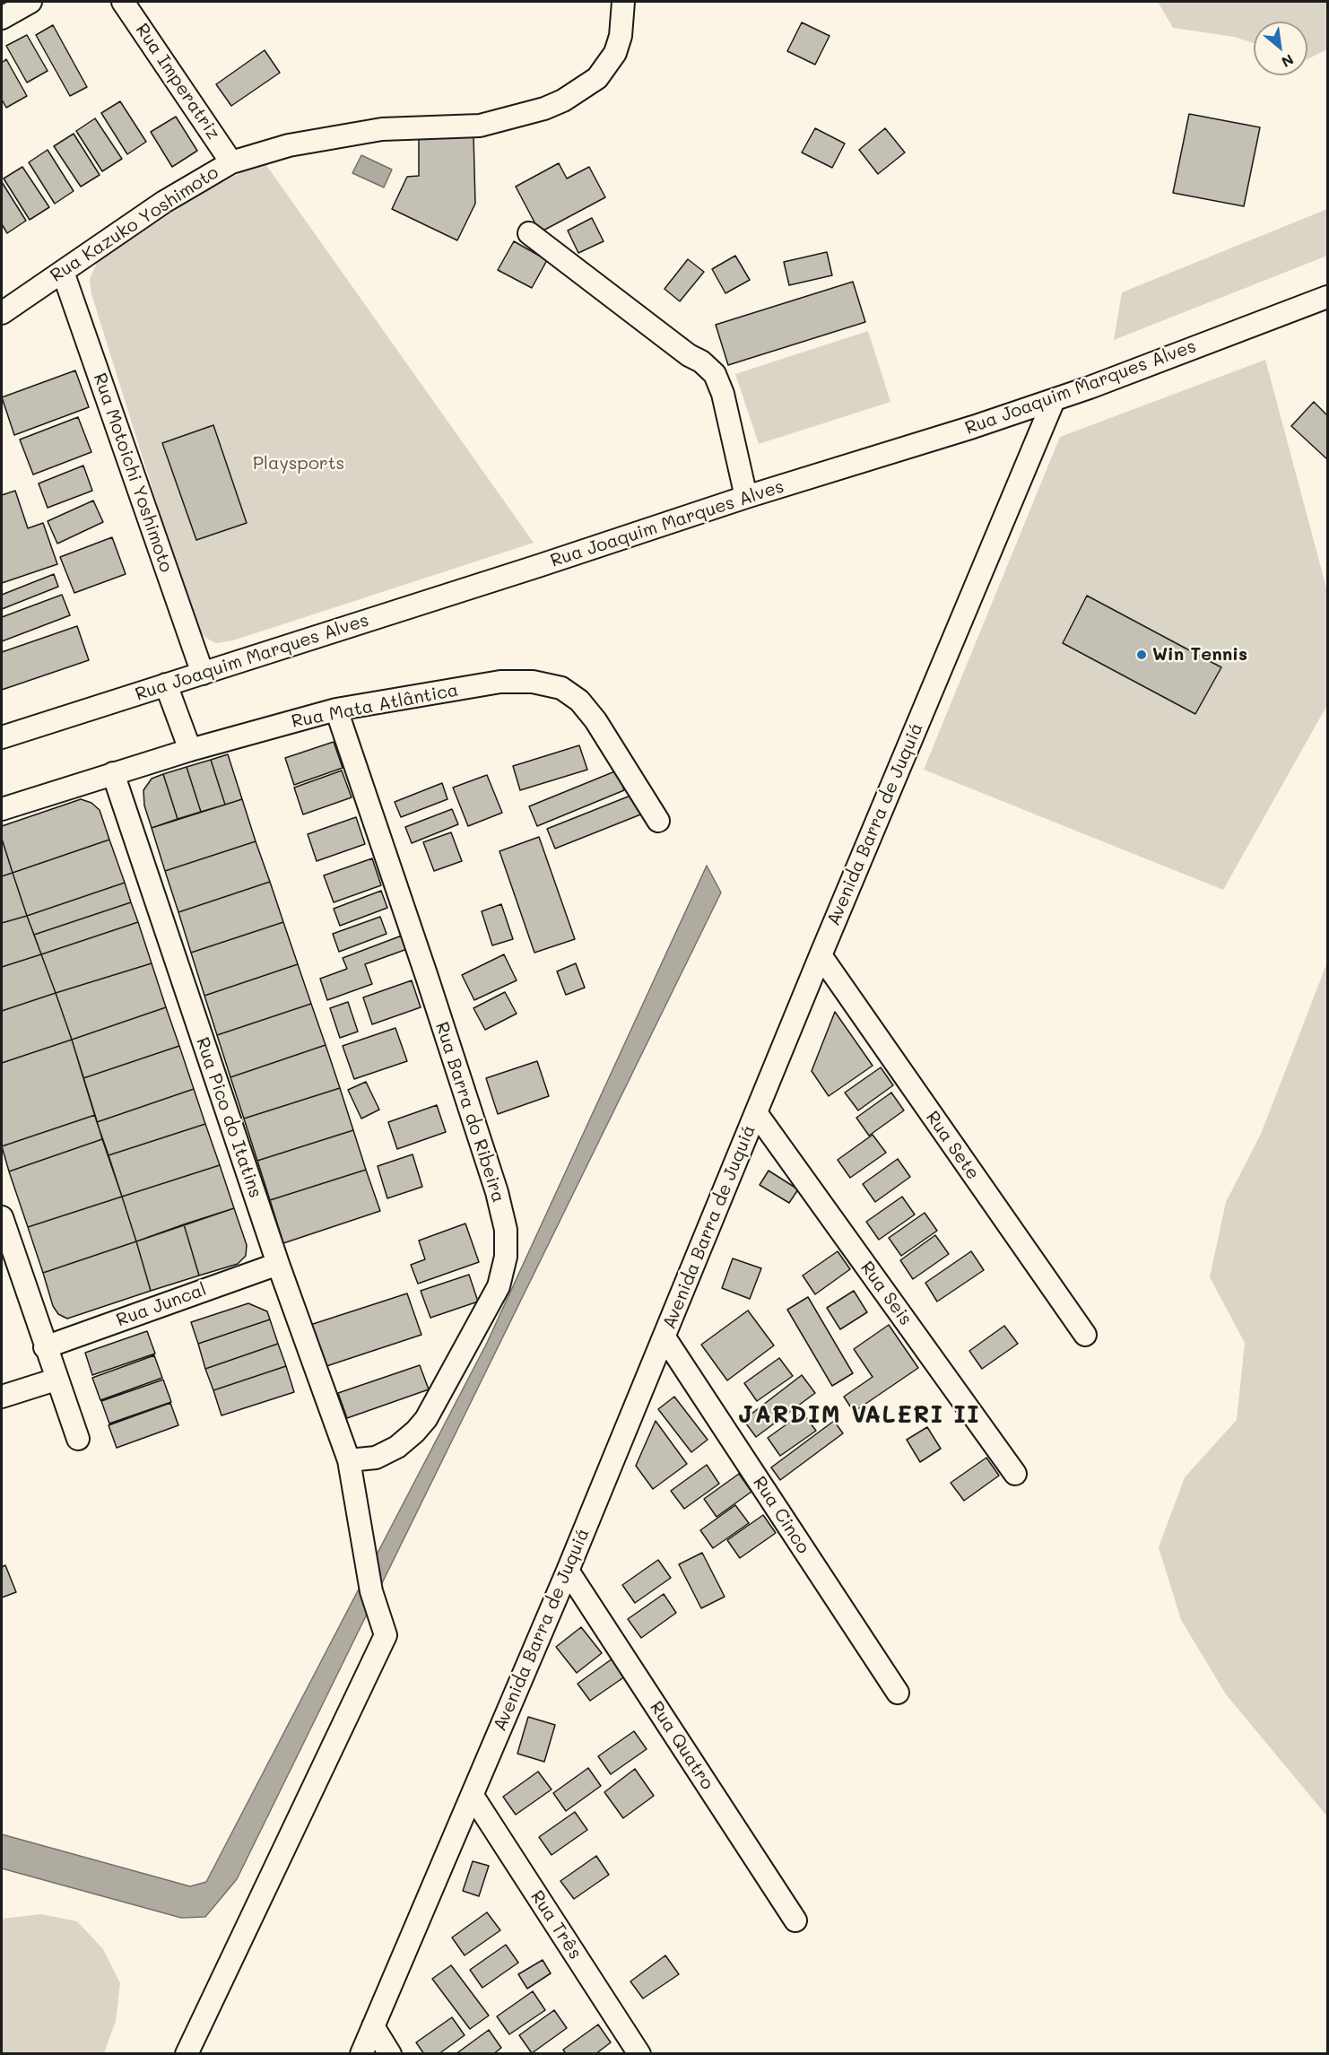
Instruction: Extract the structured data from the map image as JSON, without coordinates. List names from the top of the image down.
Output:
{
  "streets": {
    "street": [
      "Rua Imperatriz",
      "Rua Kazuko Yoshimoto",
      "Rua Joaquim Marques Alves",
      "Rua Motoichi Yoshimoto",
      "Rua Mata Atlântica",
      "Avenida Barra de Juquiá",
      "Rua Barra do Ribeira",
      "Rua Pico do Itatins",
      "Rua Sete",
      "Rua Seis",
      "Rua Juncal",
      "Rua Cinco",
      "Rua Quatro",
      "Rua Três"
    ]
  },
  "crossings": [
    ["Rua Imperatriz", "Rua Kazuko Yoshimoto"],
    ["Rua Kazuko Yoshimoto", "Rua Motoichi Yoshimoto"],
    ["Rua Joaquim Marques Alves", "Rua Motoichi Yoshimoto"],
    ["Rua Joaquim Marques Alves", "Avenida Barra de Juquiá"],
    ["Rua Mata Atlântica", "Rua Barra do Ribeira"],
    ["Rua Mata Atlântica", "Rua Pico do Itatins"],
    ["Avenida Barra de Juquiá", "Rua Sete"],
    ["Avenida Barra de Juquiá", "Rua Seis"],
    ["Avenida Barra de Juquiá", "Rua Cinco"],
    ["Avenida Barra de Juquiá", "Rua Quatro"],
    ["Avenida Barra de Juquiá", "Rua Três"],
    ["Rua Barra do Ribeira", "Rua Pico do Itatins"],
    ["Rua Pico do Itatins", "Rua Juncal"]
  ],
  "districts": ["JARDIM VALERI II"],
  "parks": ["Playsports"],
  "places": ["Win Tennis"],
  "north": "bottom right"
}
